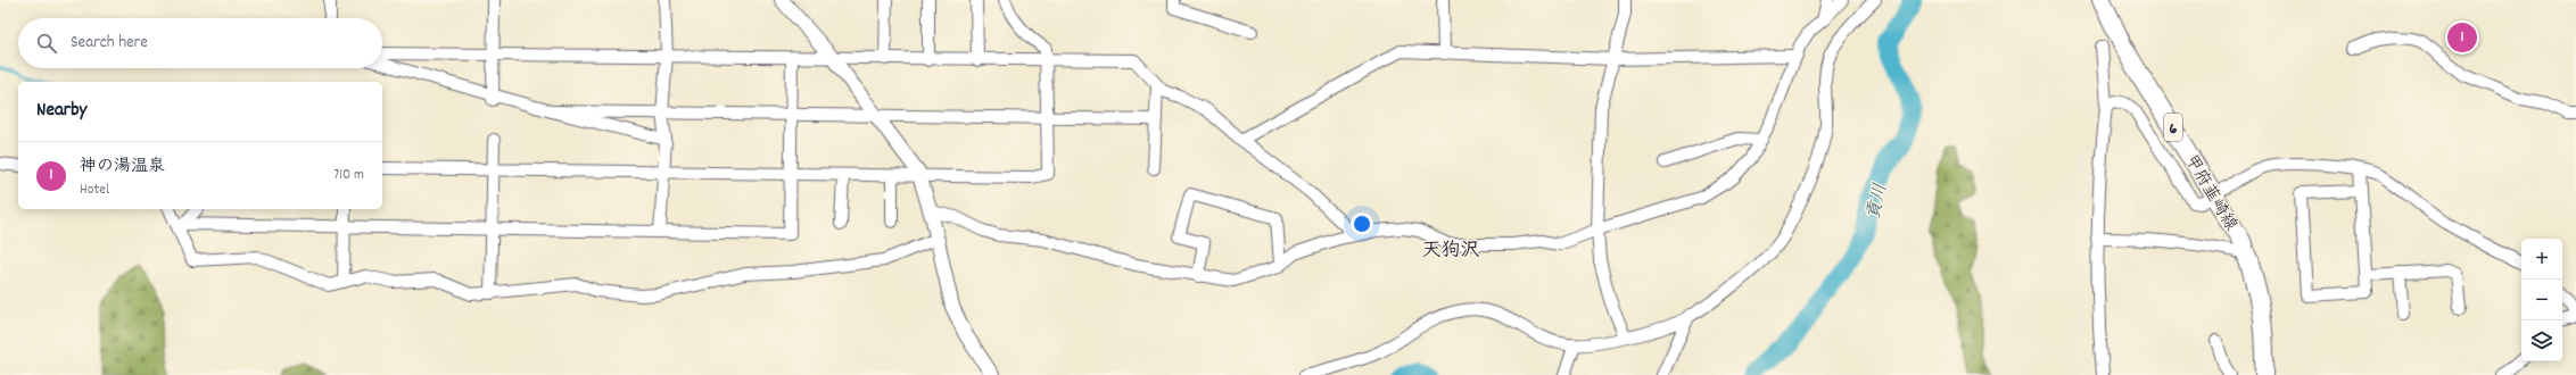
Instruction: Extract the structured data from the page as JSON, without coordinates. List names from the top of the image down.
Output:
{
  "streets": {
    "main road": ["6", "甲府韮崎線"]
  },
  "districts": ["天狗沢"],
  "water": ["貢川"],
  "page": {
    "search": "Search here",
    "pins": "1",
    "heading": "Nearby",
    "list": [
      {
        "mark": "1",
        "name": "神の湯温泉",
        "note": "Hotel",
        "value": "710 m"
      }
    ],
    "map_buttons": ["+", "−"]
  }
}
